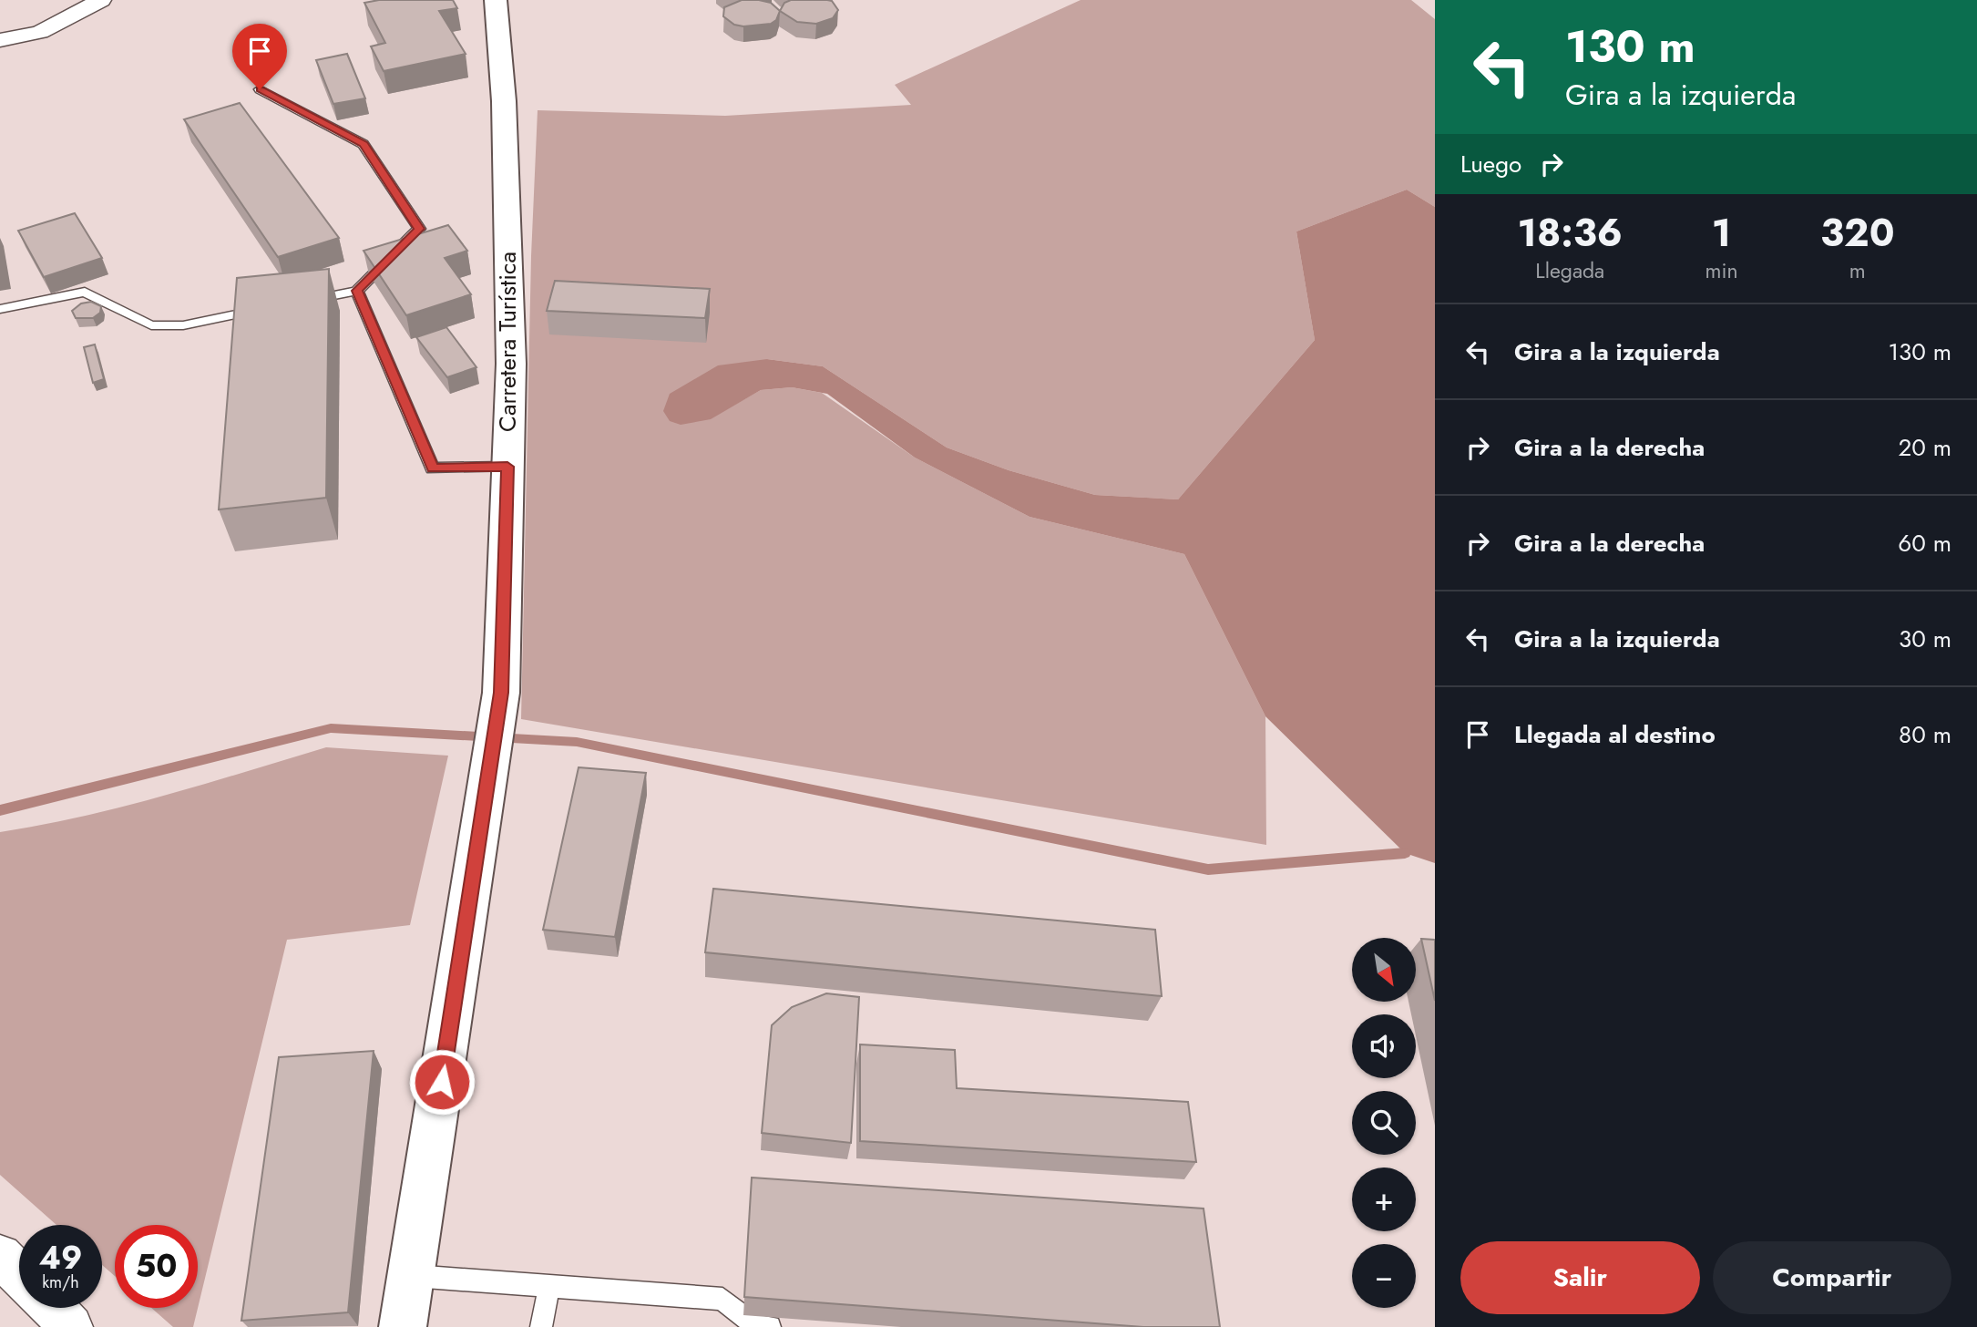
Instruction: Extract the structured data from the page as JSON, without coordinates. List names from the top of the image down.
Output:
{
  "streets": {
    "main road": ["Carretera Turística"]
  },
  "north": "bottom right",
  "page": {
    "turn": ["130 m", "Gira a la izquierda"],
    "then": "Luego",
    "eta": [
      "18:36",
      "Llegada",
      "1",
      "min",
      "320",
      "m"
    ],
    "list": [
      {
        "name": "Gira a la izquierda",
        "value": "130 m"
      },
      {
        "name": "Gira a la derecha",
        "value": "20 m"
      },
      {
        "name": "Gira a la derecha",
        "value": "60 m"
      },
      {
        "name": "Gira a la izquierda",
        "value": "30 m"
      },
      {
        "name": "Llegada al destino",
        "value": "80 m"
      }
    ],
    "map_buttons": ["+", "−"],
    "speed": "49 km/h",
    "limit": "50",
    "buttons": ["Salir", "Compartir"]
  }
}
